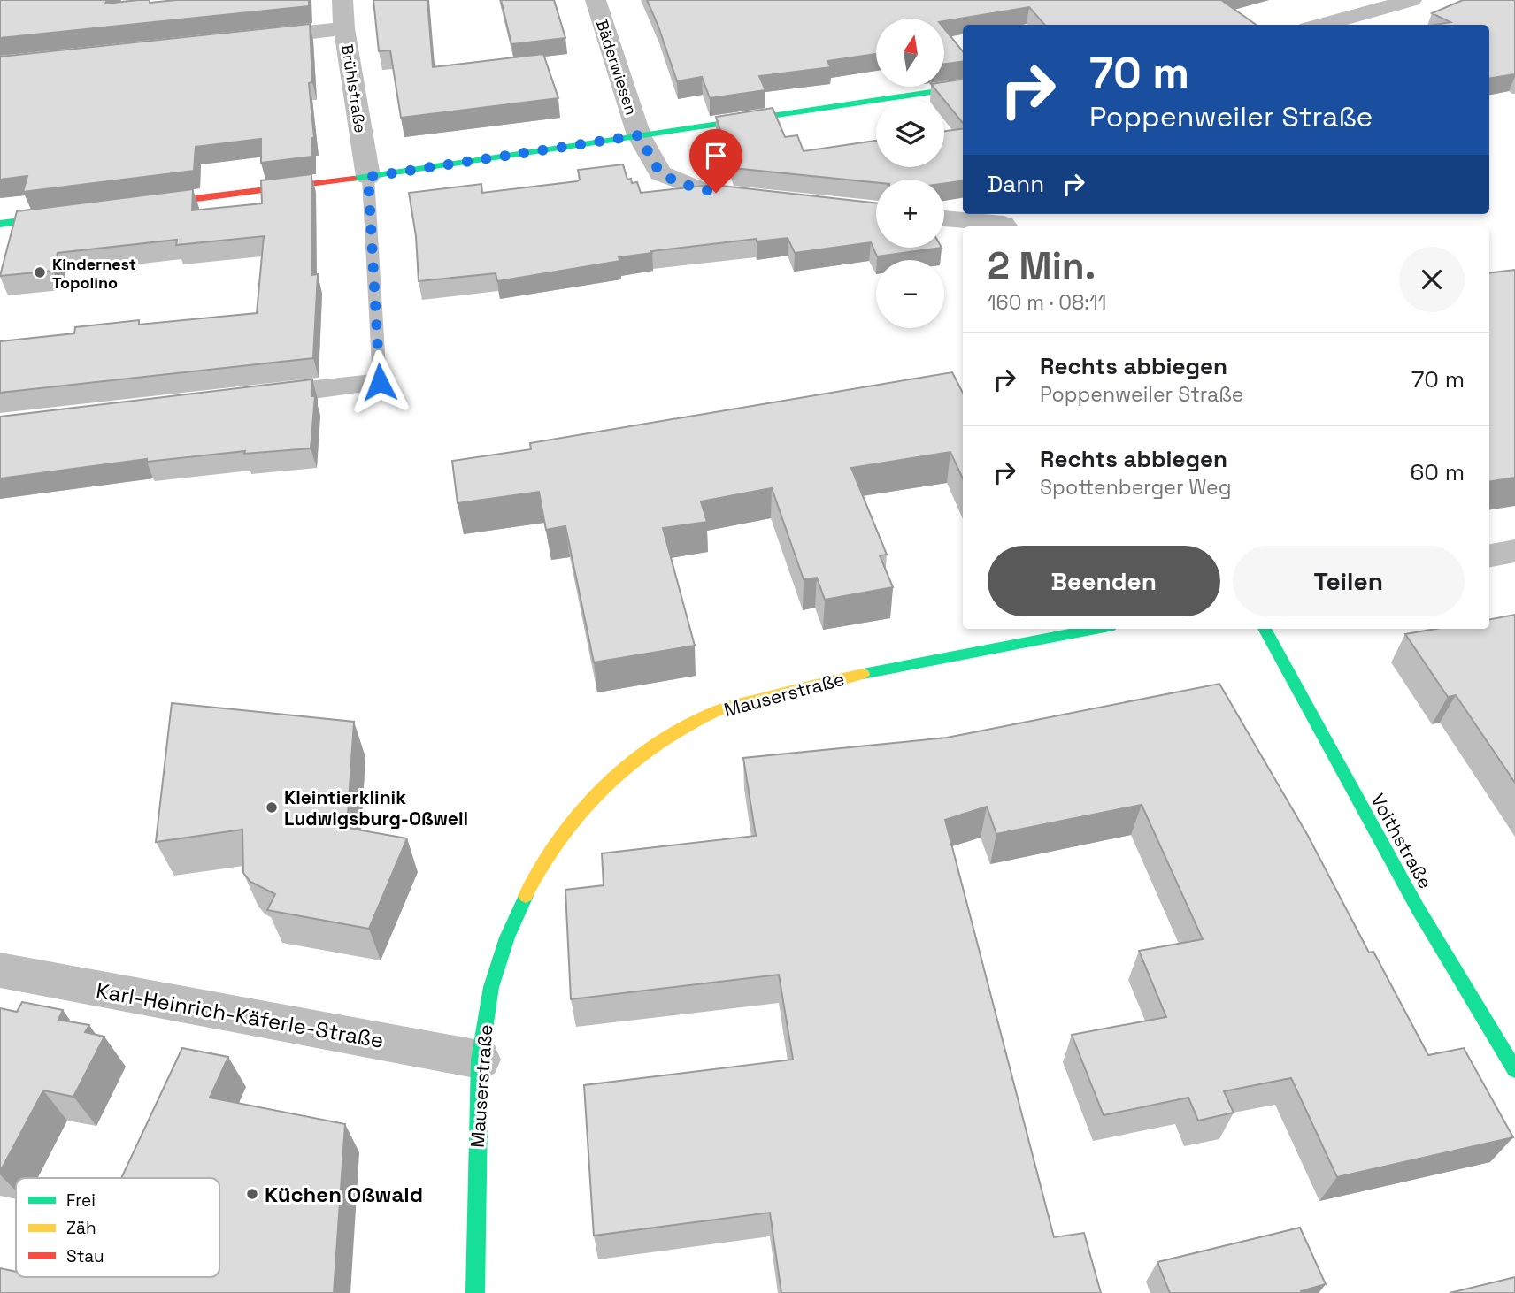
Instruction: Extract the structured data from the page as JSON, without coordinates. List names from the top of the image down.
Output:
{
  "streets": {
    "street": [
      "Bäderwiesen",
      "Brühlstraße",
      "Mauserstraße",
      "Voithstraße",
      "Karl-Heinrich-Käferle-Straße"
    ]
  },
  "crossings": [
    ["Mauserstraße", "Karl-Heinrich-Käferle-Straße"]
  ],
  "places": ["Kindernest Topolino", "Kleintierklinik Ludwigsburg-Oßweil", "Küchen Oßwald"],
  "legend": ["Frei", "Zäh", "Stau"],
  "north": "top",
  "page": {
    "map_buttons": ["+", "−"],
    "turn": ["70 m", "Poppenweiler Straße"],
    "then": "Dann",
    "heading": ["2 Min.", "160 m · 08:11"],
    "list": [
      {
        "name": "Rechts abbiegen",
        "note": "Poppenweiler Straße",
        "value": "70 m"
      },
      {
        "name": "Rechts abbiegen",
        "note": "Spottenberger Weg",
        "value": "60 m"
      }
    ],
    "buttons": ["Beenden", "Teilen"]
  }
}
